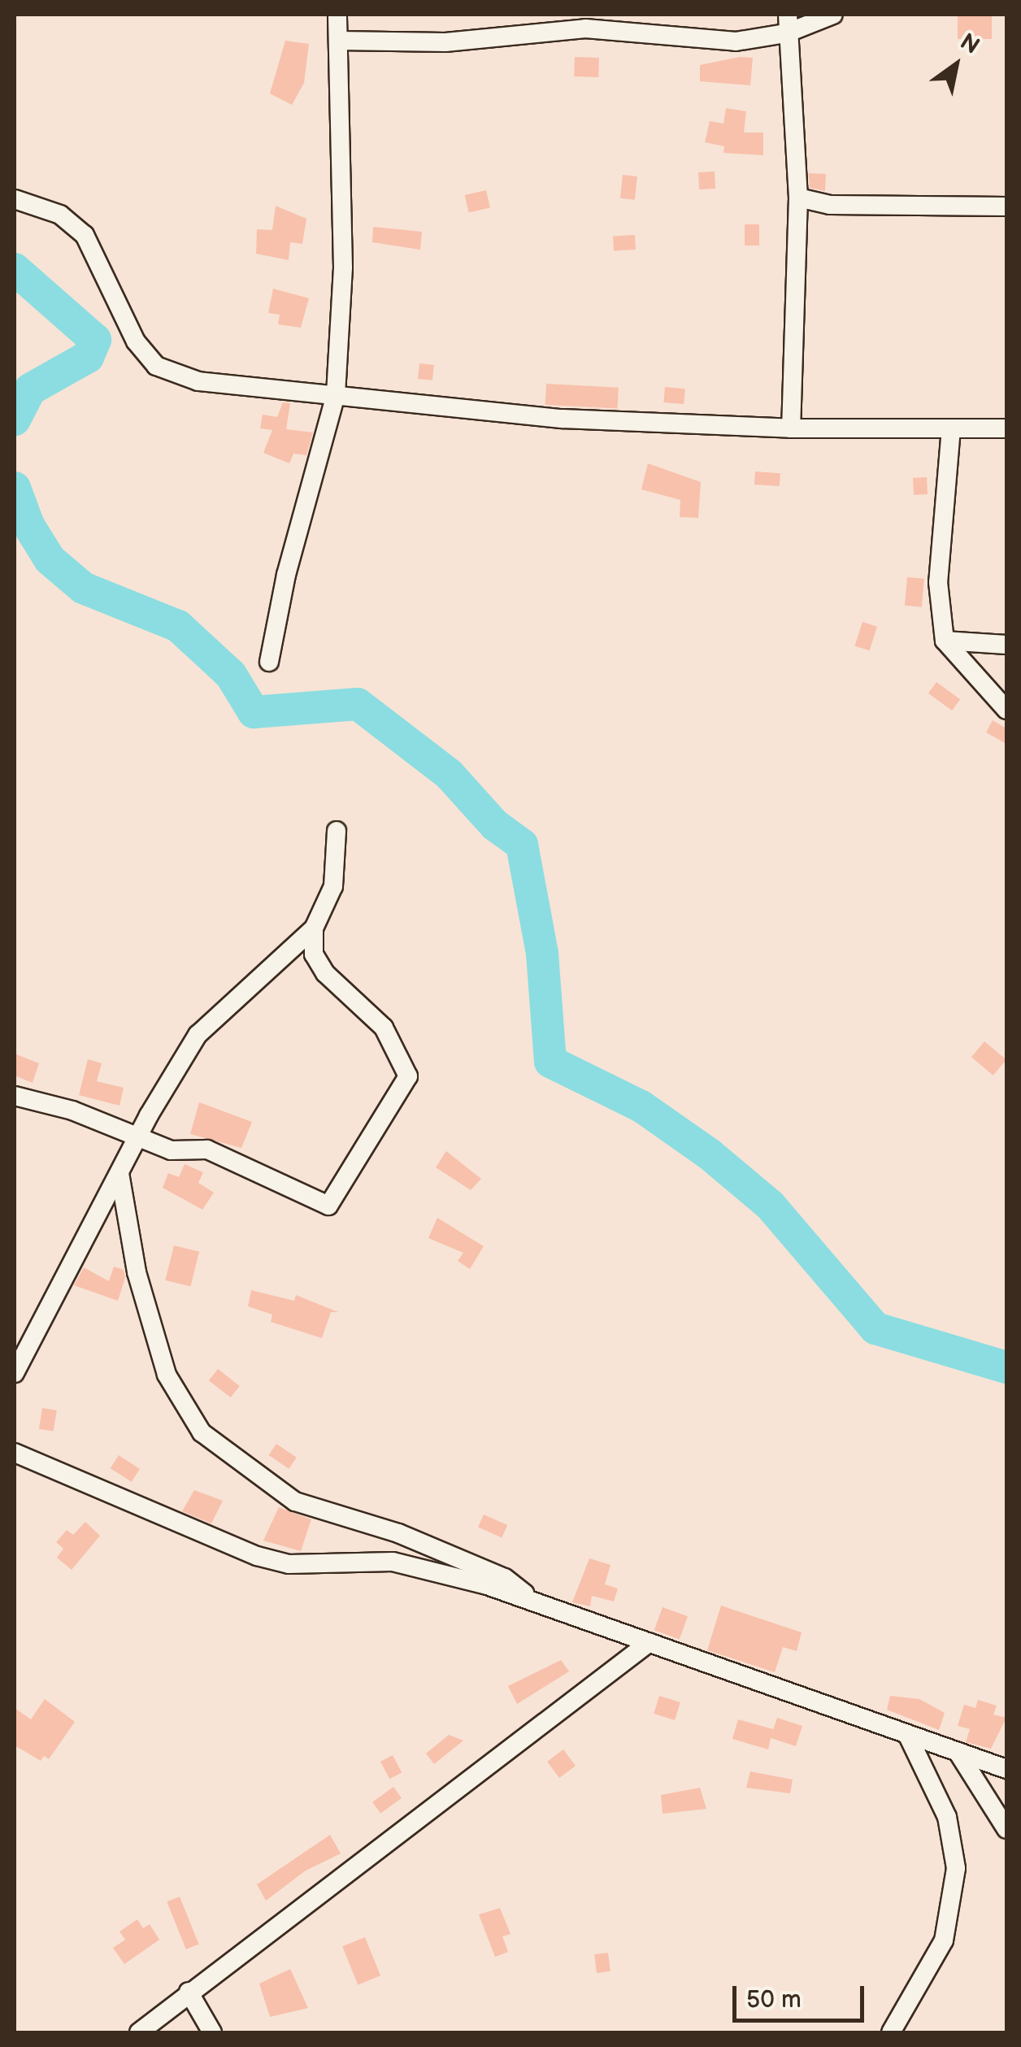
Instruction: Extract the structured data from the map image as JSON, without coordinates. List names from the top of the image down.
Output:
{
  "scale_bar": "50 m",
  "north": "top right"
}
